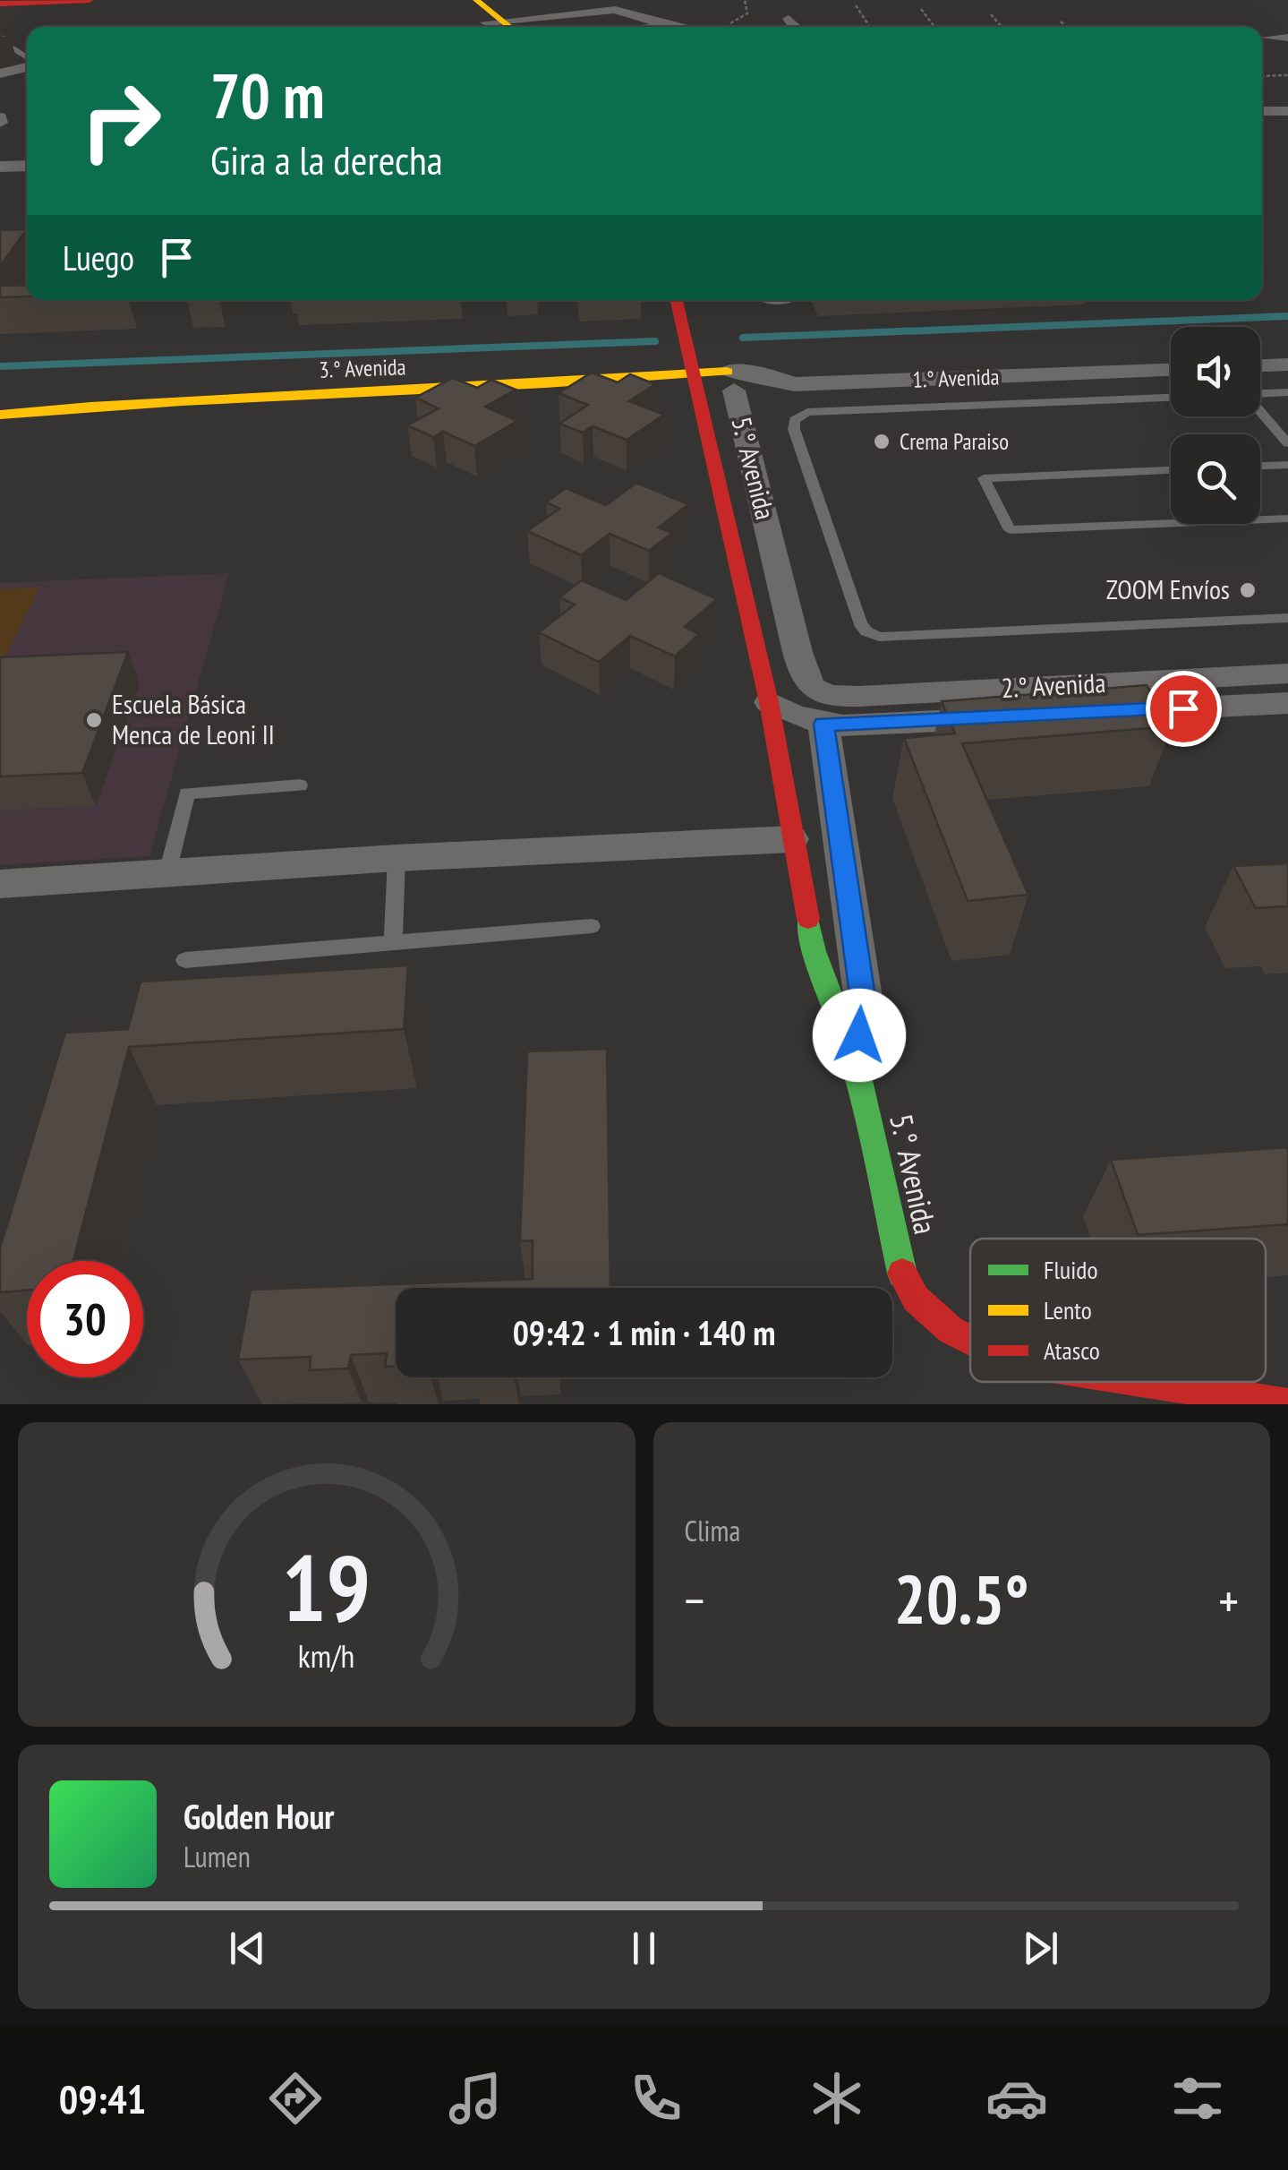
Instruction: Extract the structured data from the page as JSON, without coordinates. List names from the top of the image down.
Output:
{
  "streets": {
    "street": [
      "3.° Avenida",
      "1.° Avenida",
      "5.° Avenida",
      "2.° Avenida"
    ]
  },
  "crossings": [
    ["3.° Avenida", "1.° Avenida"],
    ["3.° Avenida", "5.° Avenida"],
    ["1.° Avenida", "5.° Avenida"],
    ["5.° Avenida", "2.° Avenida"]
  ],
  "places": ["Crema Paraiso", "ZOOM Envíos", "Escuela Básica Menca de Leoni II"],
  "legend": ["Fluido", "Lento", "Atasco"],
  "page": {
    "turn": ["70 m", "Gira a la derecha"],
    "then": "Luego",
    "limit": "30",
    "trip": "09:42 · 1 min · 140 m",
    "tile": "Clima",
    "heat": ["−", "20.5°", "+"],
    "song": ["Golden Hour", "Lumen"],
    "tabs": "09:41",
    "gauge": ["19", "km/h"]
  }
}
